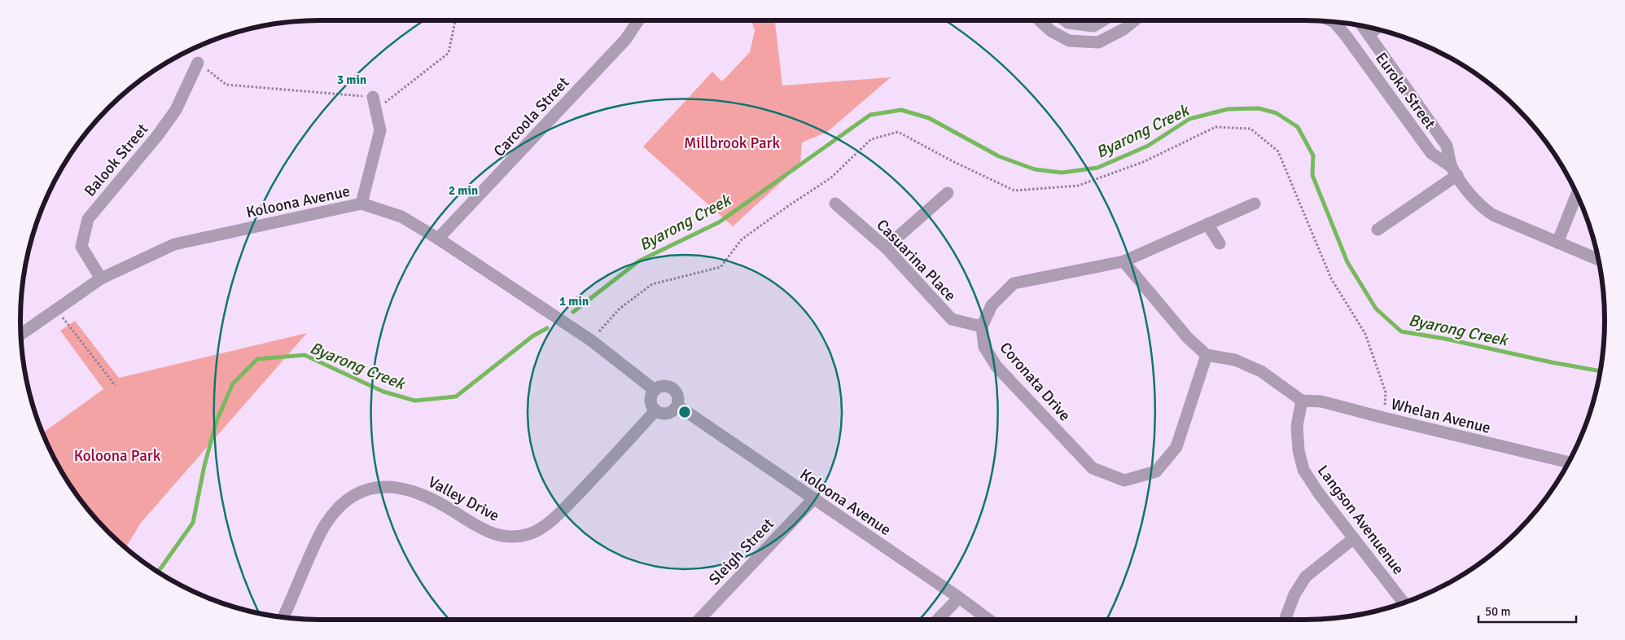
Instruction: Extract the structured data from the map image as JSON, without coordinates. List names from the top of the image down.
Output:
{
  "streets": {
    "street": [
      "Euroka Street",
      "Carcoola Street",
      "Balook Street",
      "Koloona Avenue",
      "Casuarina Place",
      "Coronata Drive",
      "Whelan Avenue",
      "Valley Drive",
      "Langson Avenuenue",
      "Sleigh Street"
    ]
  },
  "crossings": [
    ["Carcoola Street", "Koloona Avenue"],
    ["Balook Street", "Koloona Avenue"],
    ["Koloona Avenue", "Valley Drive"],
    ["Koloona Avenue", "Sleigh Street"],
    ["Casuarina Place", "Coronata Drive"],
    ["Whelan Avenue", "Langson Avenuenue"]
  ],
  "water": ["Byarong Creek"],
  "parks": ["Millbrook Park", "Koloona Park"],
  "scale_bar": "50 m",
  "rings": ["3 min", "2 min", "1 min"]
}
